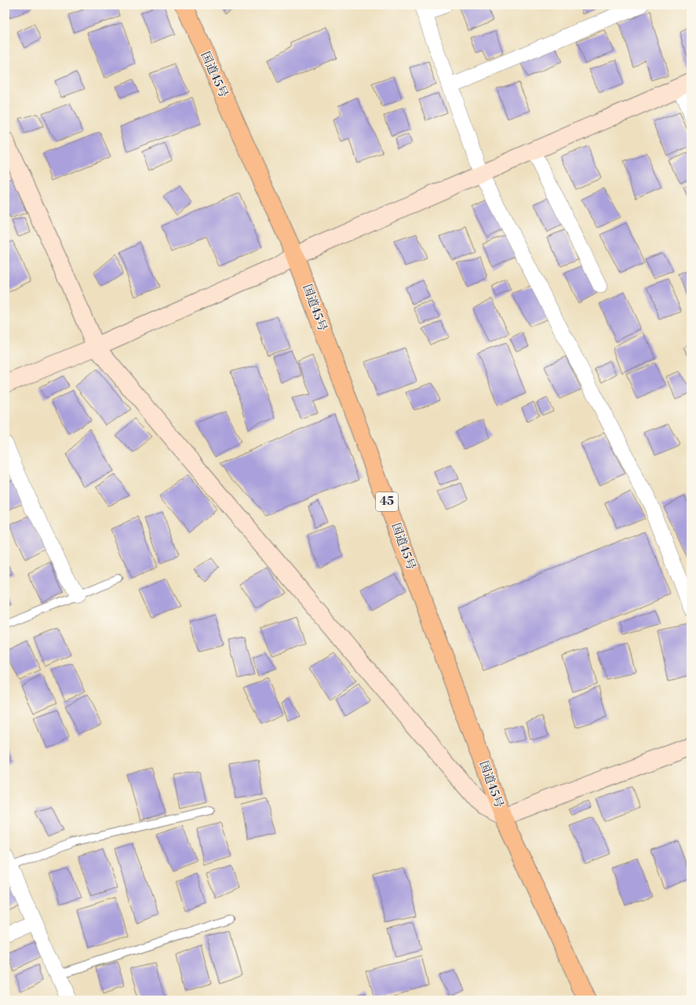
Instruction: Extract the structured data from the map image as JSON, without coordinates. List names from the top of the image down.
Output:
{
  "streets": {
    "highway": ["国道45号", "45"]
  }
}
